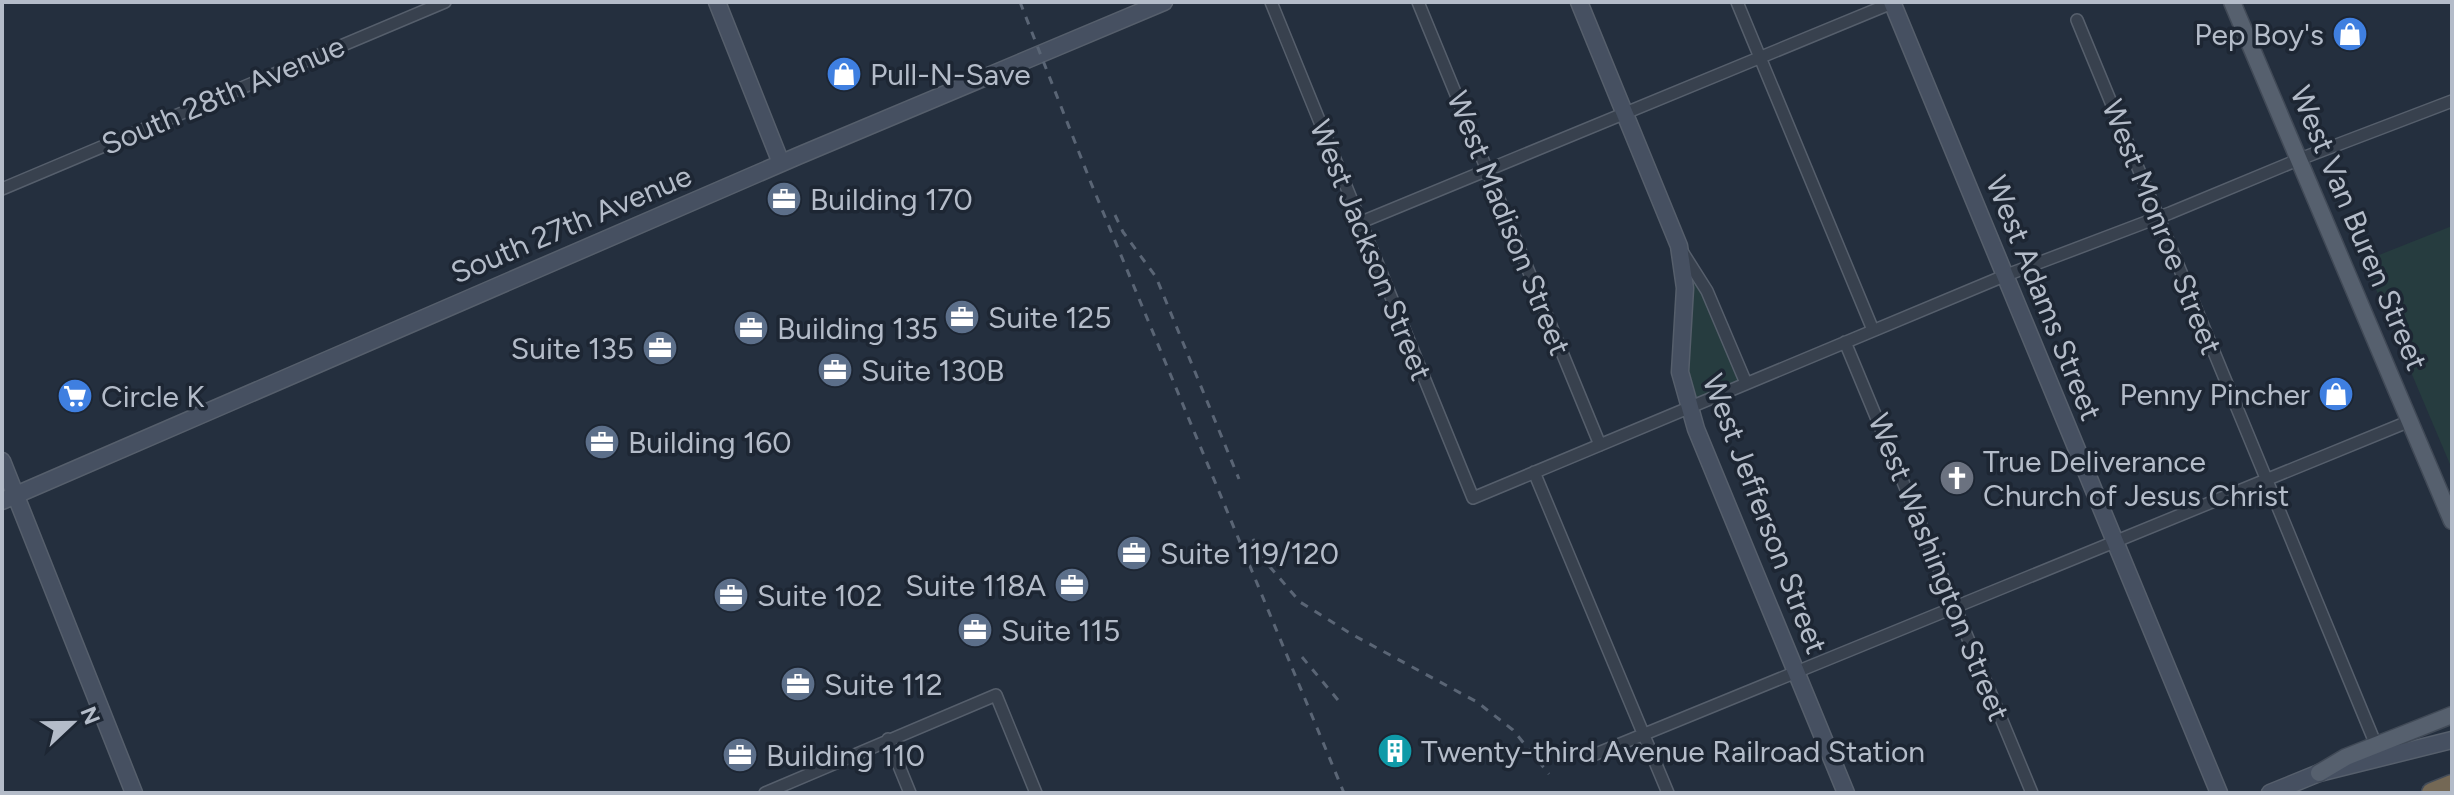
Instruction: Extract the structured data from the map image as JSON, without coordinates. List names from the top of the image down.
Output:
{
  "streets": {
    "main road": ["West Van Buren Street"],
    "street": [
      "South 28th Avenue",
      "West Madison Street",
      "South 27th Avenue",
      "West Monroe Street",
      "West Jackson Street",
      "West Adams Street",
      "West Jefferson Street",
      "West Washington Street"
    ]
  },
  "places": {
    "shop": ["Pep Boy's", "Pull-N-Save", "Penny Pincher"],
    "office": [
      "Building 170",
      "Suite 125",
      "Building 135",
      "Suite 135",
      "Suite 130B",
      "Building 160",
      "Suite 119/120",
      "Suite 118A",
      "Suite 102",
      "Suite 115",
      "Suite 112",
      "Building 110"
    ],
    "supermarket": ["Circle K"],
    "church": ["True Deliverance Church of Jesus Christ"],
    "building": ["Twenty-third Avenue Railroad Station"]
  },
  "north": "right"
}
